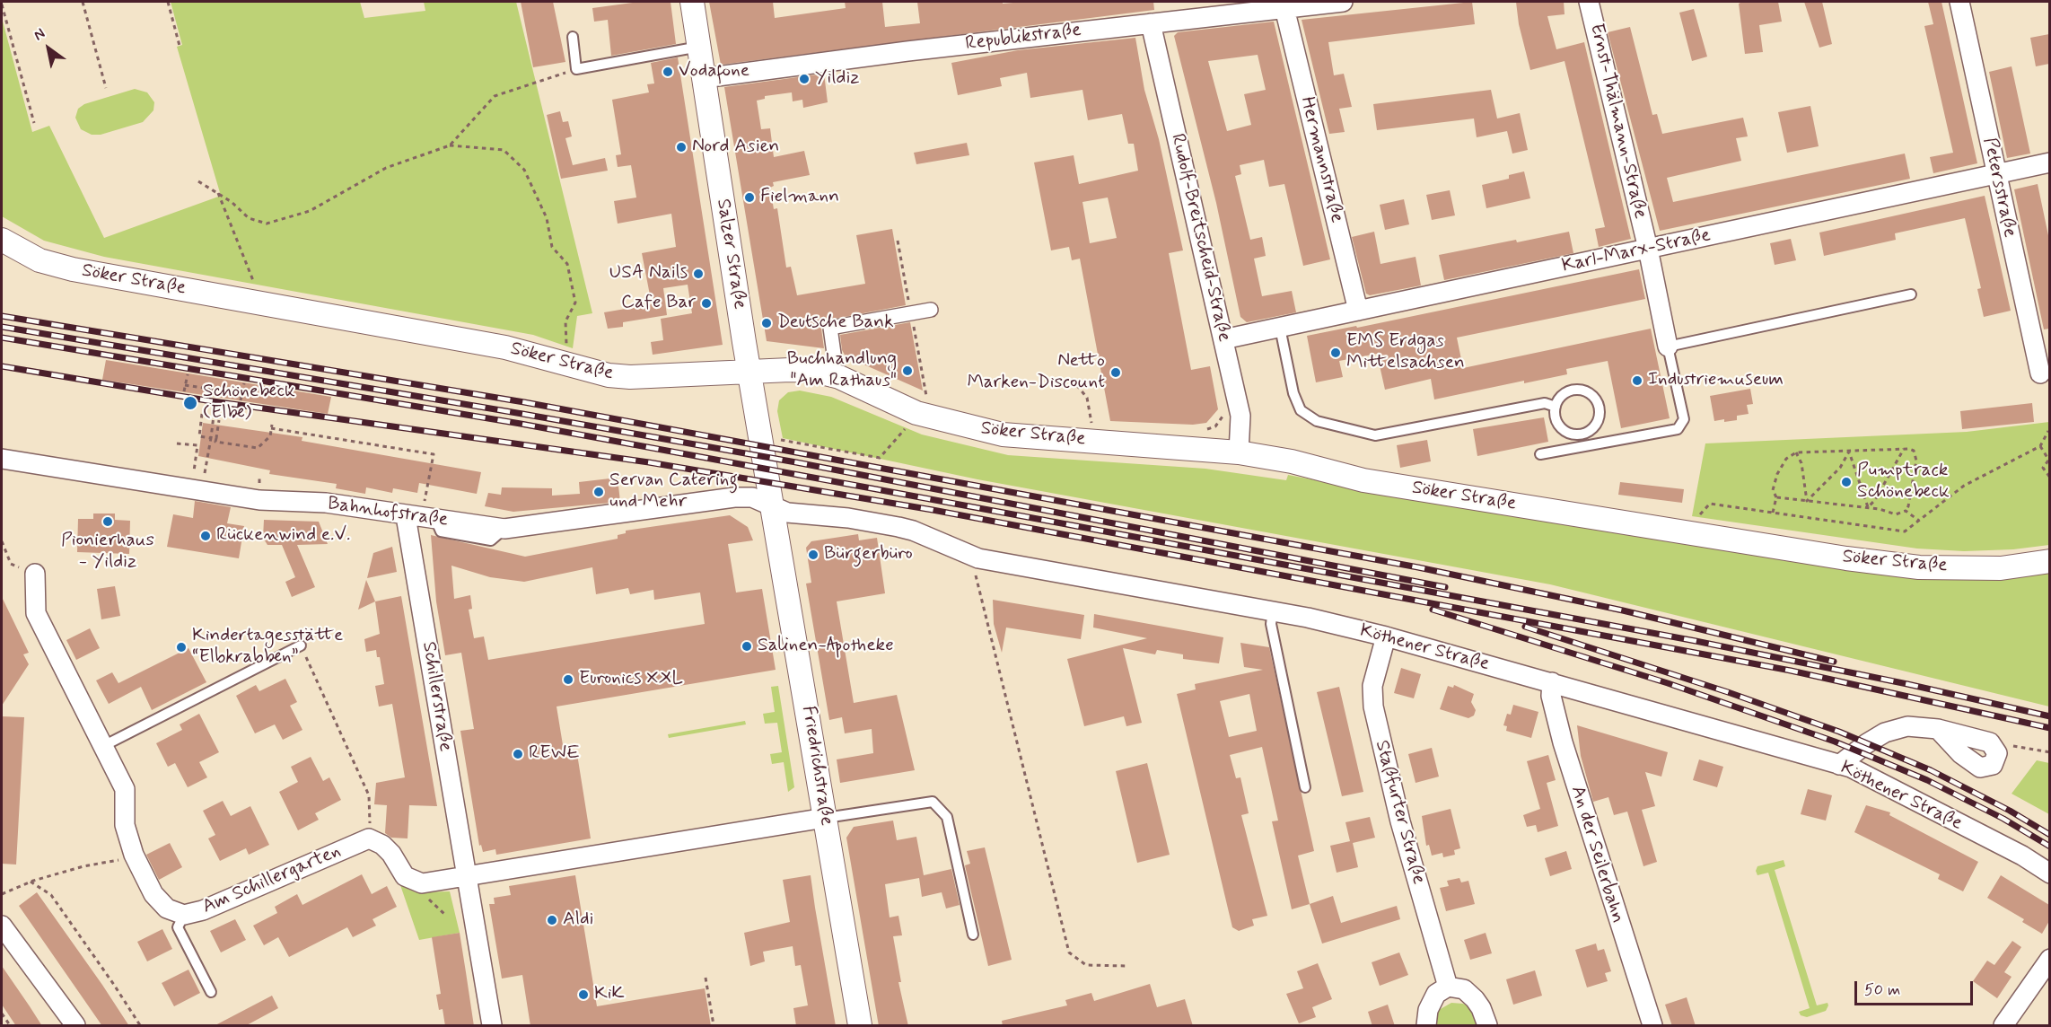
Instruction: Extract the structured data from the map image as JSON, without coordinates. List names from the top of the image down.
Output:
{
  "streets": {
    "street": [
      "Republikstraße",
      "Ernst-Thälmann-Straße",
      "Hermannstraße",
      "Petersstraße",
      "Rudolf-Breitscheid-Straße",
      "Karl-Marx-Straße",
      "Salzer Straße",
      "Söker Straße",
      "Bahnhofstraße",
      "Köthener Straße",
      "Schillerstraße",
      "Friedrichstraße",
      "Staßfurter Straße",
      "An der Seilerbahn",
      "Am Schillergarten"
    ]
  },
  "crossings": [
    ["Republikstraße", "Hermannstraße"],
    ["Republikstraße", "Rudolf-Breitscheid-Straße"],
    ["Republikstraße", "Salzer Straße"],
    ["Ernst-Thälmann-Straße", "Karl-Marx-Straße"],
    ["Hermannstraße", "Karl-Marx-Straße"],
    ["Petersstraße", "Karl-Marx-Straße"],
    ["Rudolf-Breitscheid-Straße", "Karl-Marx-Straße"],
    ["Rudolf-Breitscheid-Straße", "Söker Straße"],
    ["Salzer Straße", "Söker Straße"],
    ["Salzer Straße", "Bahnhofstraße"],
    ["Salzer Straße", "Köthener Straße"],
    ["Salzer Straße", "Friedrichstraße"],
    ["Bahnhofstraße", "Köthener Straße"],
    ["Bahnhofstraße", "Schillerstraße"],
    ["Bahnhofstraße", "Friedrichstraße"],
    ["Köthener Straße", "Friedrichstraße"],
    ["Köthener Straße", "Staßfurter Straße"],
    ["Köthener Straße", "An der Seilerbahn"]
  ],
  "places": [
    "Vodafone",
    "Yildiz",
    "Nord Asien",
    "Fielmann",
    "USA Nails",
    "Cafe Bar",
    "Deutsche Bank",
    "EMS Erdgas Mittelsachsen",
    "Buchhandlung \"Am Rathaus\"",
    "Netto Marken-Discount",
    "Industriemuseum",
    "Schönebeck (Elbe)",
    "Pumptrack Schönebeck",
    "Servan Catering und Mehr",
    "Pionierhaus - Yildiz",
    "Rückenwind e.V.",
    "Bürgerbüro",
    "Salinen-Apotheke",
    "Kindertagesstätte “Elbkrabben”",
    "Euronics XXL",
    "REWE",
    "Aldi",
    "KiK"
  ],
  "scale_bar": "50 m",
  "north": "top left"
}
